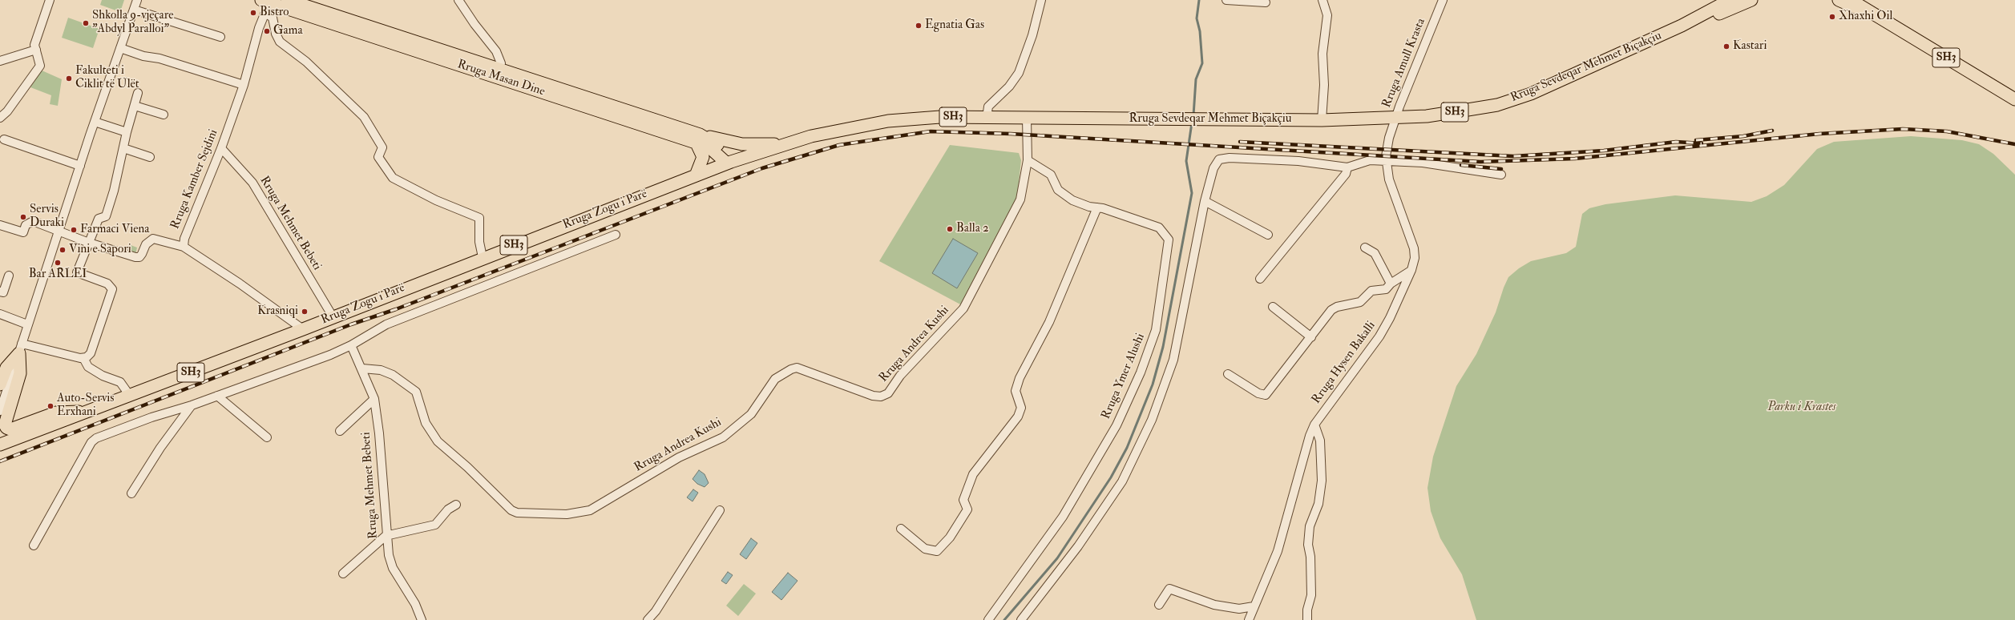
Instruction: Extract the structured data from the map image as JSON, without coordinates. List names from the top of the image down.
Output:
{
  "streets": {
    "main road": [
      "SH3",
      "Rruga Sevdeqar Mehmet Biçakçiu",
      "Rruga Masan Dine",
      "Rruga Zogu i Parë"
    ],
    "street": [
      "Rruga Amull Krasta",
      "Rruga Kamber Sejdini",
      "Rruga Mehmet Bebeti",
      "Rruga Andrea Kushi",
      "Rruga Hysen Bakalli",
      "Rruga Ymer Alushi"
    ]
  },
  "crossings": [
    ["SH3", "Rruga Sevdeqar Mehmet Biçakçiu"],
    ["Rruga Amull Krasta", "Rruga Sevdeqar Mehmet Biçakçiu"],
    ["Rruga Amull Krasta", "Rruga Hysen Bakalli"],
    ["Rruga Sevdeqar Mehmet Biçakçiu", "Rruga Masan Dine"],
    ["Rruga Sevdeqar Mehmet Biçakçiu", "Rruga Zogu i Parë"],
    ["Rruga Sevdeqar Mehmet Biçakçiu", "Rruga Hysen Bakalli"],
    ["Rruga Masan Dine", "Rruga Kamber Sejdini"],
    ["Rruga Masan Dine", "Rruga Zogu i Parë"],
    ["Rruga Kamber Sejdini", "Rruga Zogu i Parë"],
    ["Rruga Kamber Sejdini", "Rruga Mehmet Bebeti"],
    ["Rruga Zogu i Parë", "Rruga Mehmet Bebeti"],
    ["Rruga Mehmet Bebeti", "Rruga Andrea Kushi"],
    ["Rruga Andrea Kushi", "Rruga Ymer Alushi"]
  ],
  "parks": ["Parku i Krastes"],
  "places": [
    "Bistro",
    "Xhaxhi Oil",
    "Shkolla 9-vjeçare \"Abdyl Paralloi\"",
    "Egnatia Gas",
    "Gama",
    "Kastari",
    "Fakulteti i Ciklit të Ulët",
    "Servis Duraki",
    "Balla 2",
    "Farmaci Viena",
    "Vini e Sapori",
    "Bar ARLEI",
    "Krasniqi",
    "Auto-Servis Erxhani"
  ]
}
